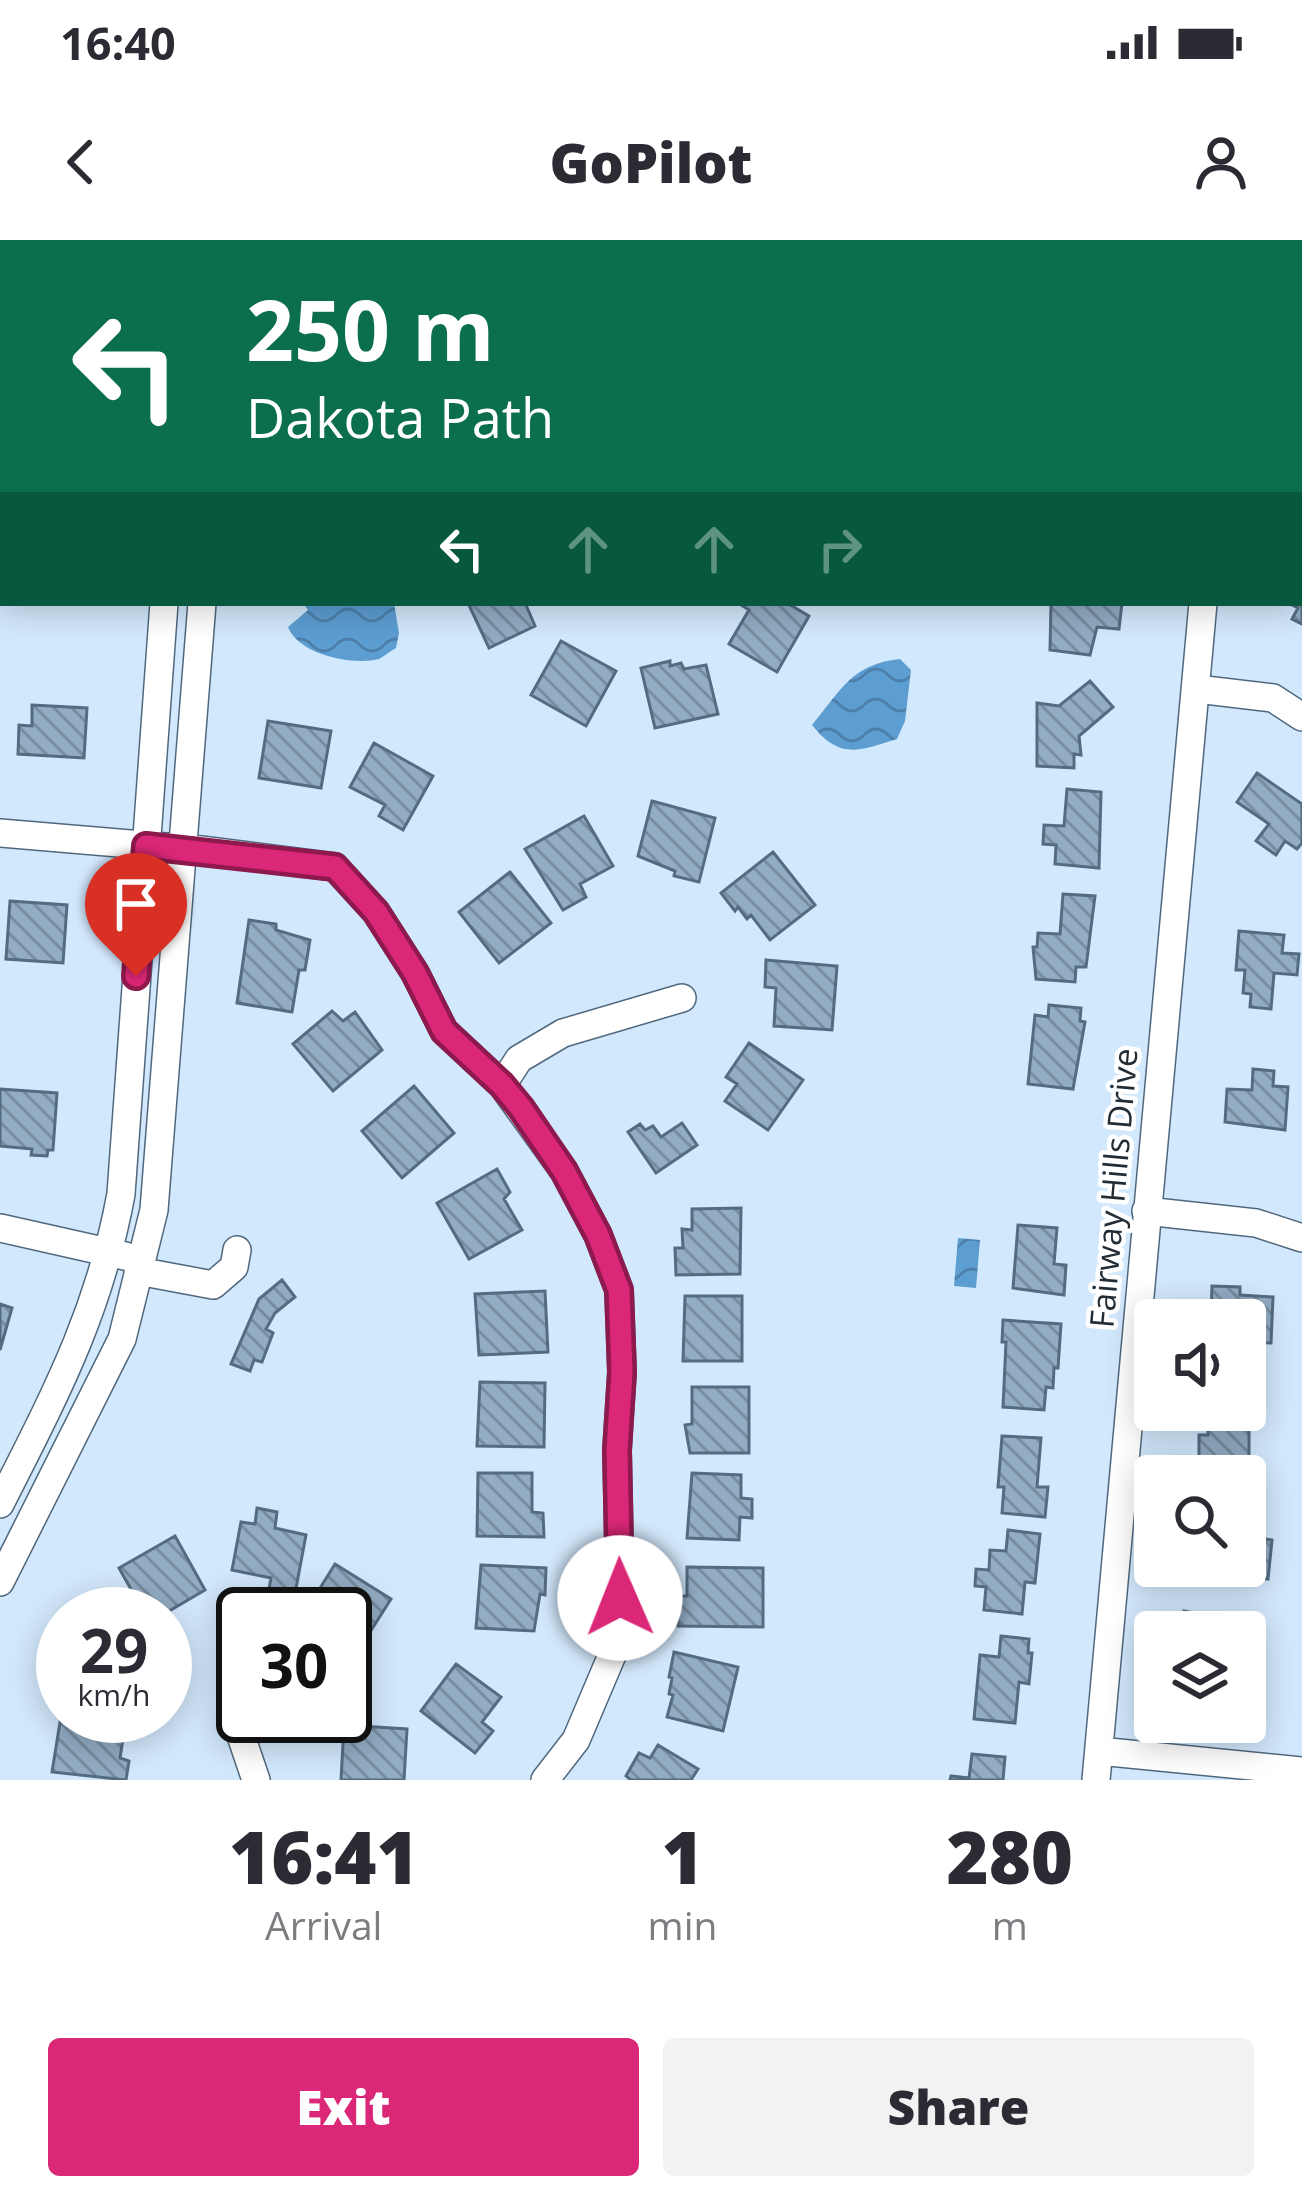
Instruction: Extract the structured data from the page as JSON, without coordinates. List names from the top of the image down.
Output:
{
  "streets": {
    "street": ["Fairway Hills Drive"]
  },
  "page": {
    "status": "16:40",
    "header": "GoPilot",
    "turn": ["250 m", "Dakota Path"],
    "speed": "29 km/h",
    "limit": "30",
    "eta": [
      "16:41",
      "Arrival",
      "1",
      "min",
      "280",
      "m"
    ],
    "buttons": ["Exit", "Share"]
  }
}
